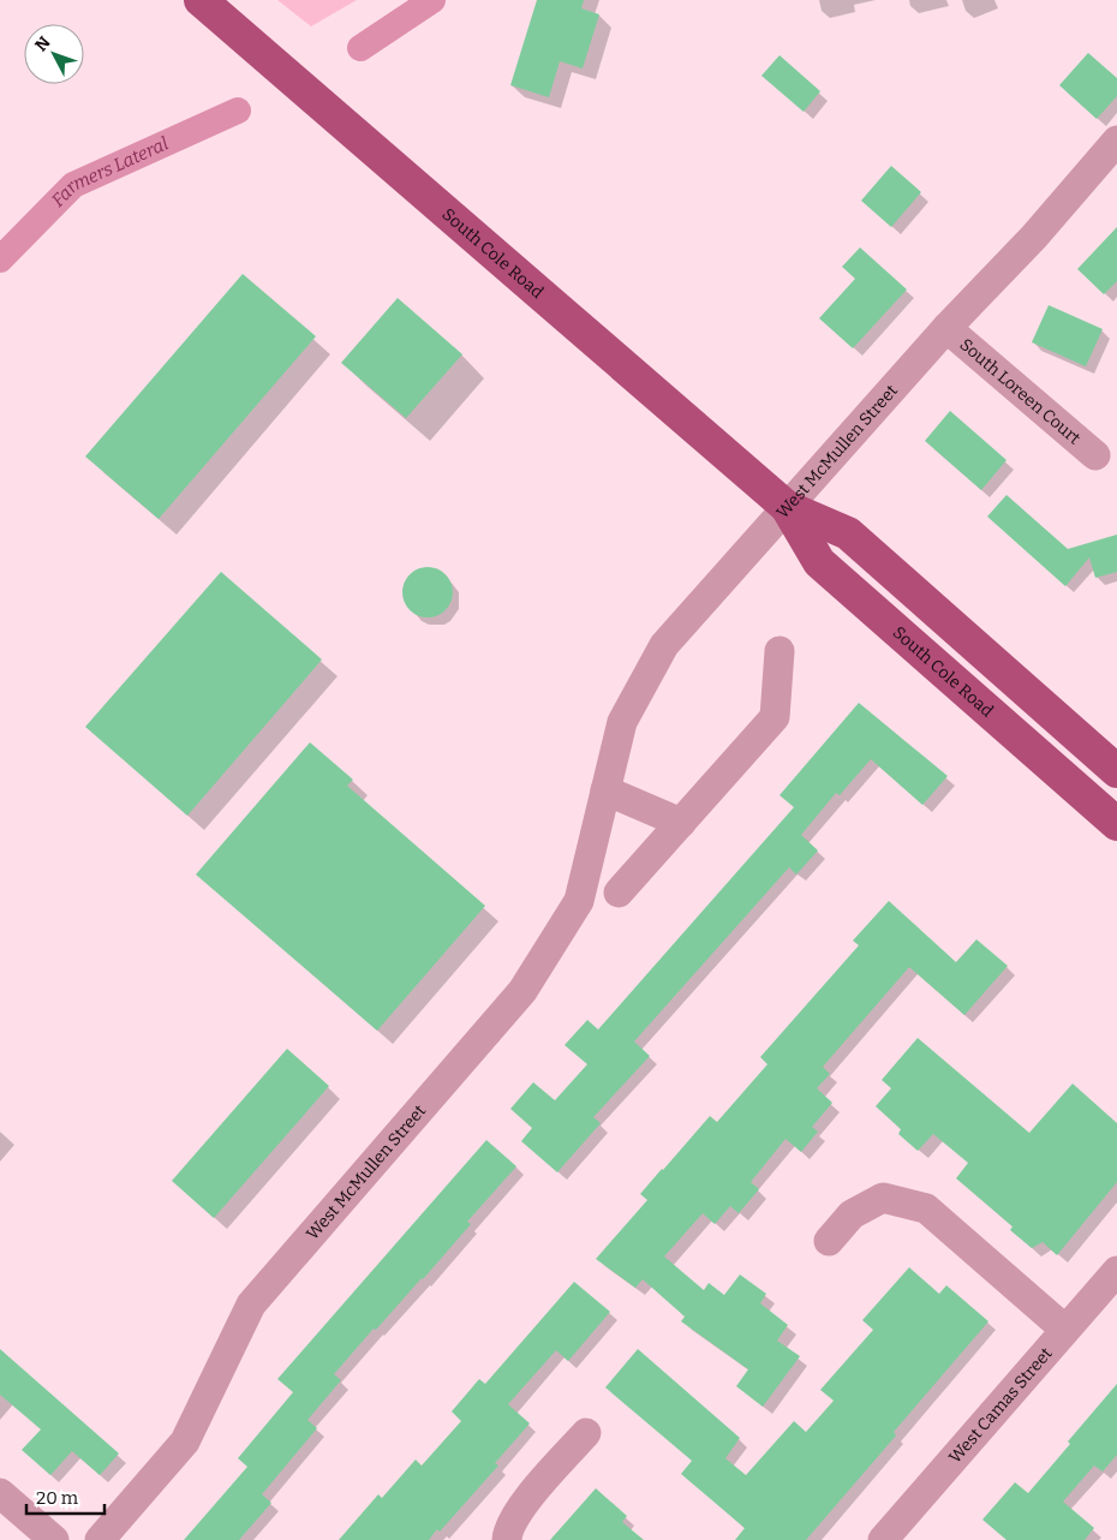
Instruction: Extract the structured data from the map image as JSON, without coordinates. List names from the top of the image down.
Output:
{
  "streets": {
    "main road": ["South Cole Road"],
    "street": ["South Loreen Court", "West McMullen Street", "West Camas Street"]
  },
  "crossings": [
    ["South Cole Road", "West McMullen Street"],
    ["South Loreen Court", "West McMullen Street"]
  ],
  "water": ["Farmers Lateral"],
  "scale_bar": "20 m",
  "north": "top left"
}
